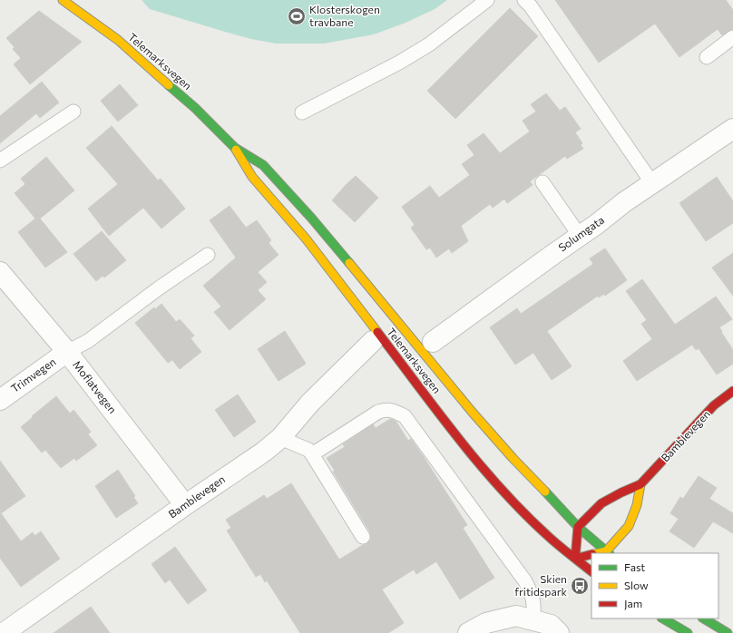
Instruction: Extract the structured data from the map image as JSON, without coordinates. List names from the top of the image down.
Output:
{
  "streets": {
    "main road": ["Telemarksvegen", "Bamblevegen"],
    "street": ["Solumgata", "Trimvegen", "Moflatvegen"]
  },
  "crossings": [
    ["Telemarksvegen", "Bamblevegen"],
    ["Trimvegen", "Moflatvegen"],
    ["Moflatvegen", "Bamblevegen"]
  ],
  "places": {
    "sports": ["Klosterskogen travbane"],
    "bus stop": ["Skien fritidspark"]
  },
  "legend": ["Fast", "Slow", "Jam"]
}
